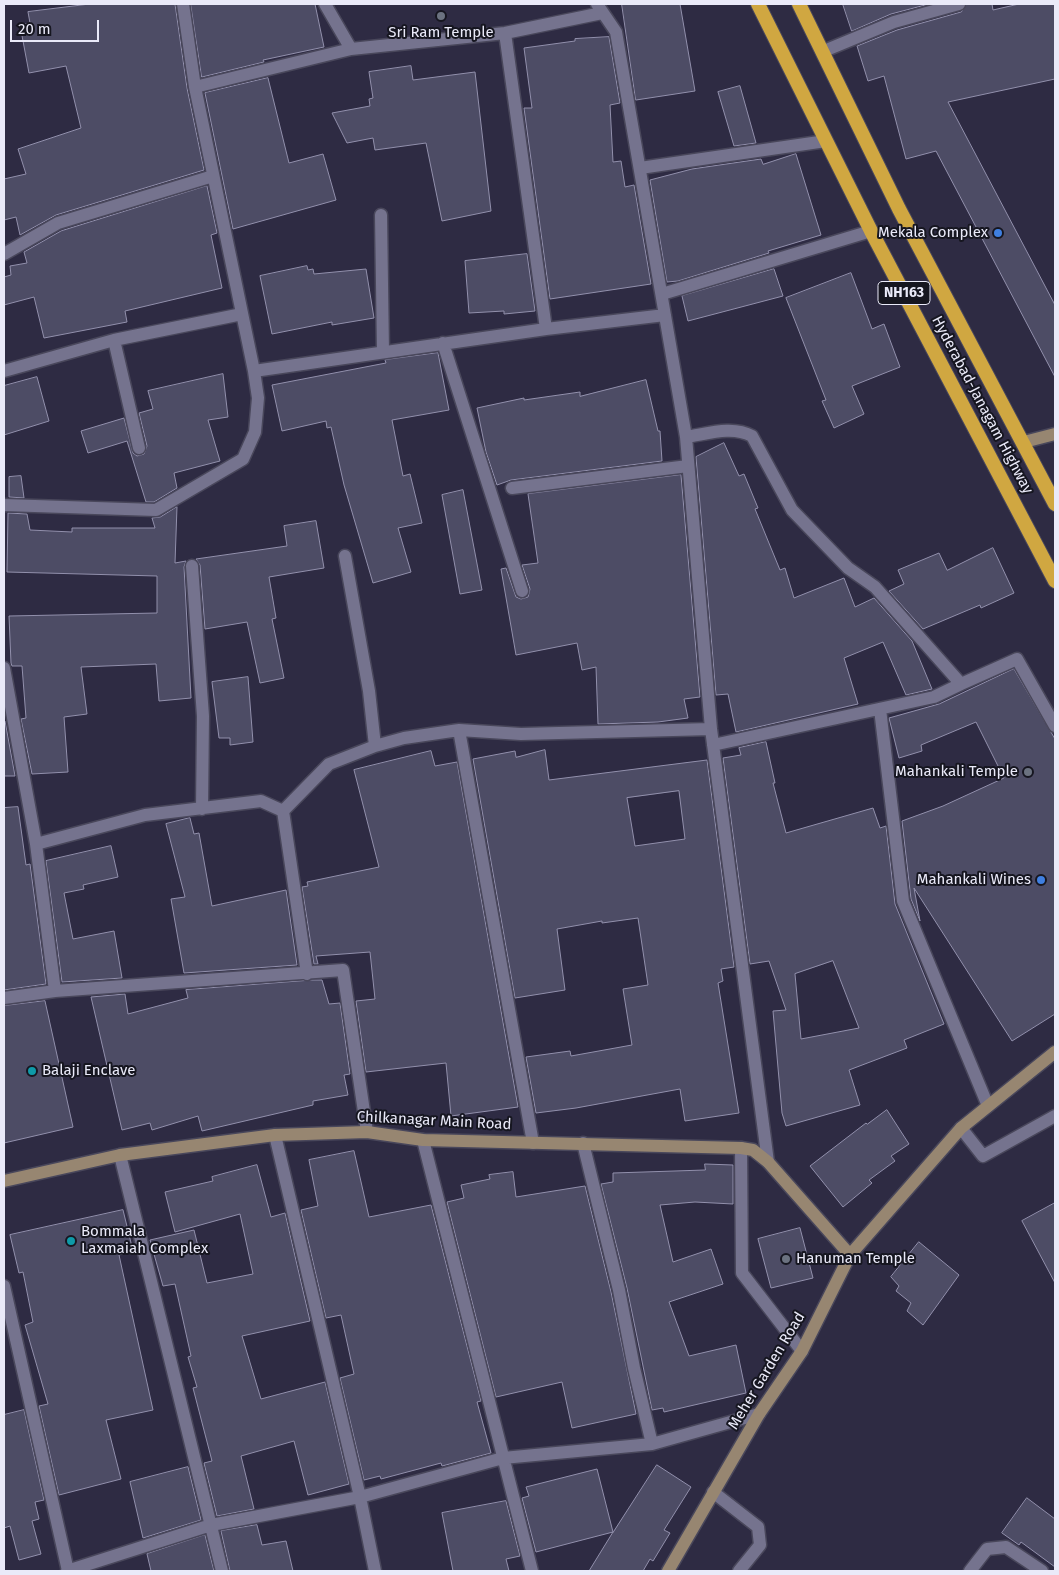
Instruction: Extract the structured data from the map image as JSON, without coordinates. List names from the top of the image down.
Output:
{
  "streets": {
    "highway": ["NH163", "Hyderabad-Janagam Highway"],
    "main road": ["Chilkanagar Main Road", "Meher Garden Road"]
  },
  "crossings": [
    ["Chilkanagar Main Road", "Meher Garden Road"]
  ],
  "places": [
    "Sri Ram Temple",
    "Mekala Complex",
    "Mahankali Temple",
    "Mahankali Wines",
    "Balaji Enclave",
    "Bommala Laxmaiah Complex",
    "Hanuman Temple"
  ],
  "scale_bar": "20 m"
}
